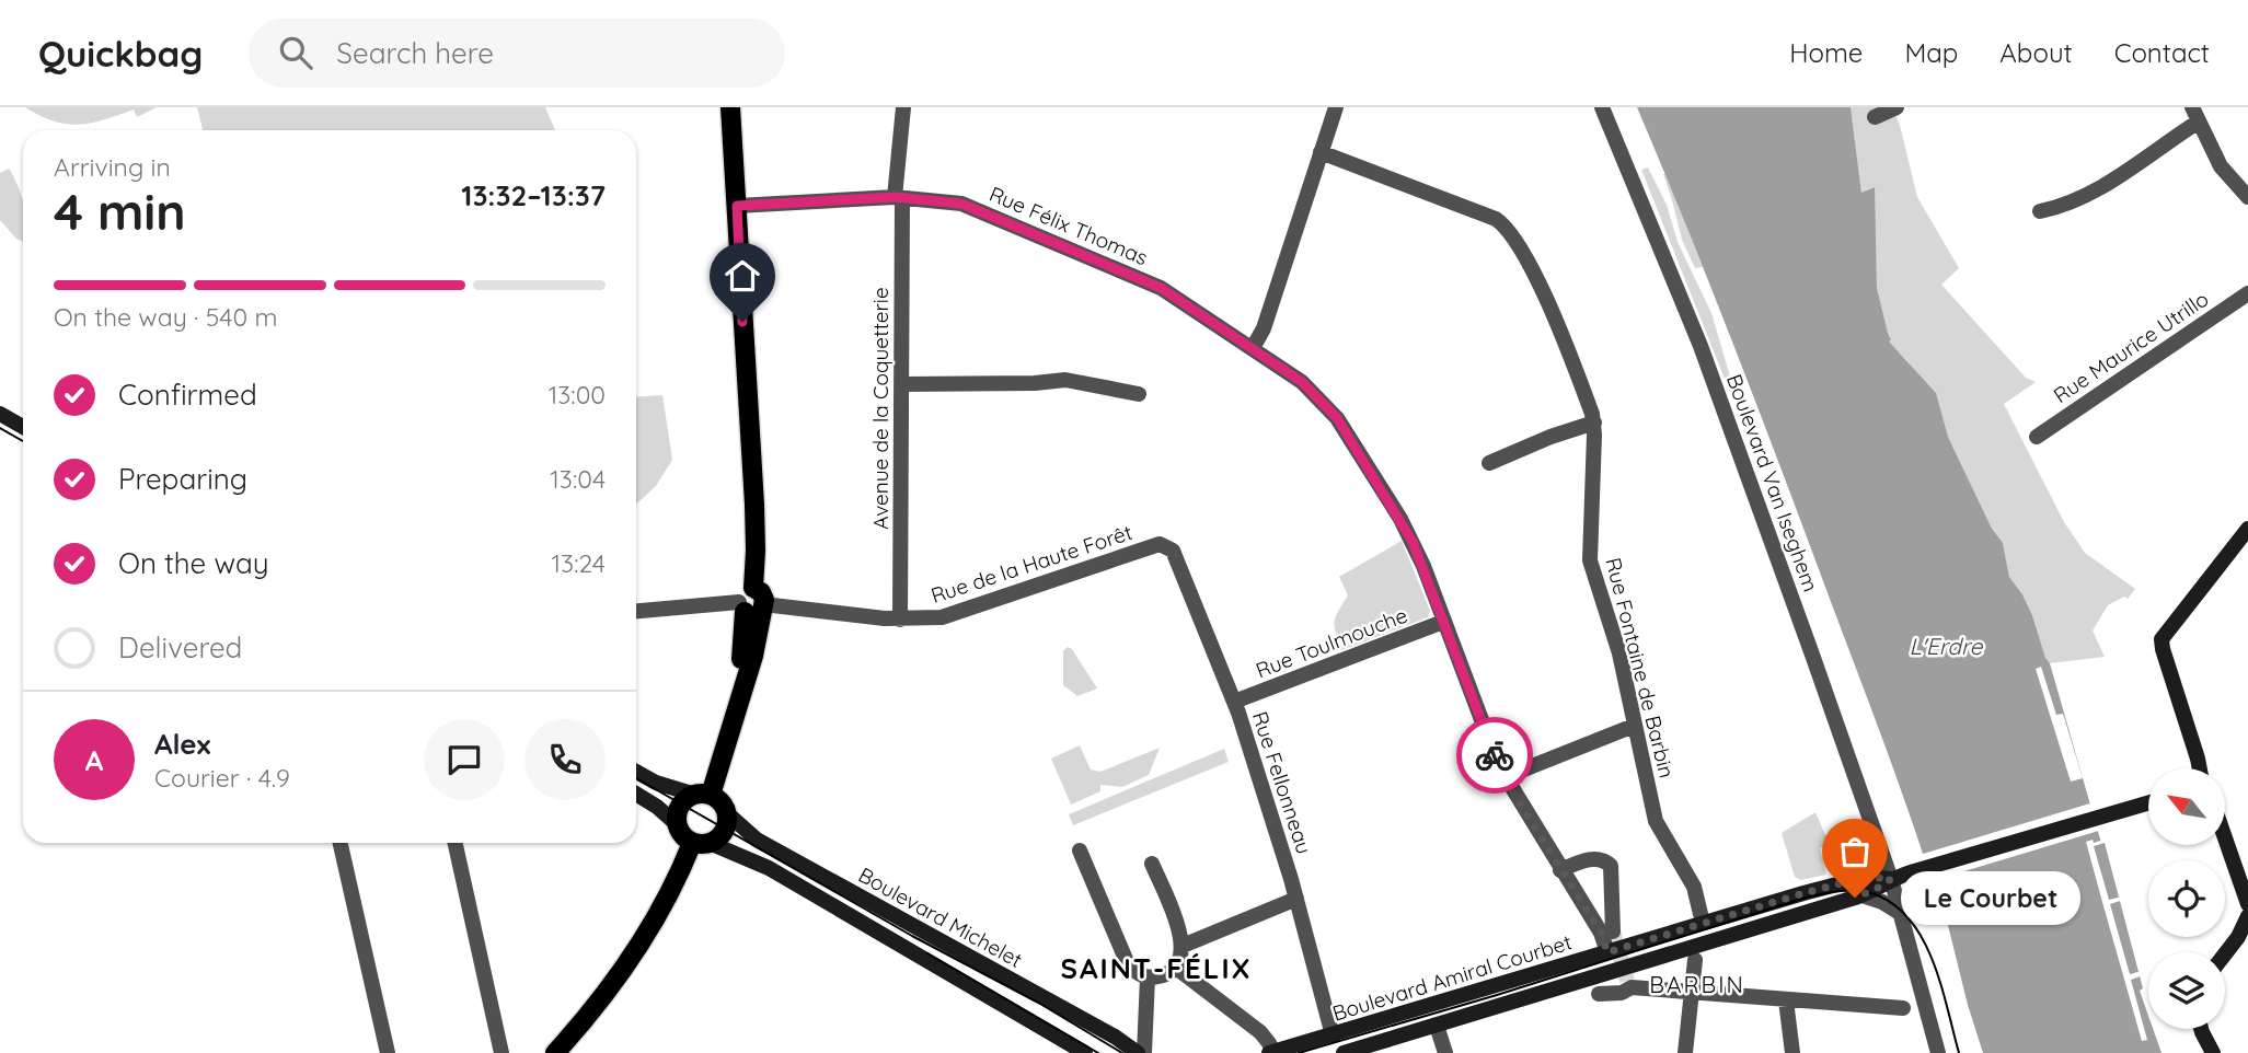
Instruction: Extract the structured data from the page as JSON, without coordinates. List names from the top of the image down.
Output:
{
  "streets": {
    "street": [
      "Rue Félix Thomas",
      "Rue Maurice Utrillo",
      "Avenue de la Coquetterie",
      "Boulevard Van Iseghem",
      "Rue de la Haute Forêt",
      "Rue Toulmouche",
      "Rue Fontaine de Barbin",
      "Rue Fellonneau",
      "Boulevard Michelet",
      "Boulevard Amiral Courbet"
    ]
  },
  "crossings": [
    ["Rue Félix Thomas", "Avenue de la Coquetterie"],
    ["Rue Félix Thomas", "Rue Toulmouche"],
    ["Rue Félix Thomas", "Boulevard Amiral Courbet"],
    ["Avenue de la Coquetterie", "Rue de la Haute Forêt"],
    ["Boulevard Van Iseghem", "Boulevard Amiral Courbet"],
    ["Rue de la Haute Forêt", "Rue Fellonneau"],
    ["Rue Toulmouche", "Rue Fellonneau"],
    ["Rue Fellonneau", "Boulevard Amiral Courbet"]
  ],
  "districts": ["SAINT-FÉLIX", "BARBIN"],
  "water": ["L'Erdre"],
  "places": ["Le Courbet"],
  "north": "top left",
  "page": {
    "header": "Quickbag",
    "search": "Search here",
    "nav": [
      "Home",
      "Map",
      "About",
      "Contact"
    ],
    "heading": ["4 min", "Arriving in", "13:32–13:37"],
    "panel": ["Alex", "Courier · 4.9"],
    "bar": "On the way · 540 m",
    "list": [
      ["Confirmed", "13:00"],
      ["Preparing", "13:04"],
      ["On the way", "13:24"],
      "Delivered"
    ],
    "round": "A",
    "bubble": "Le Courbet"
  }
}
